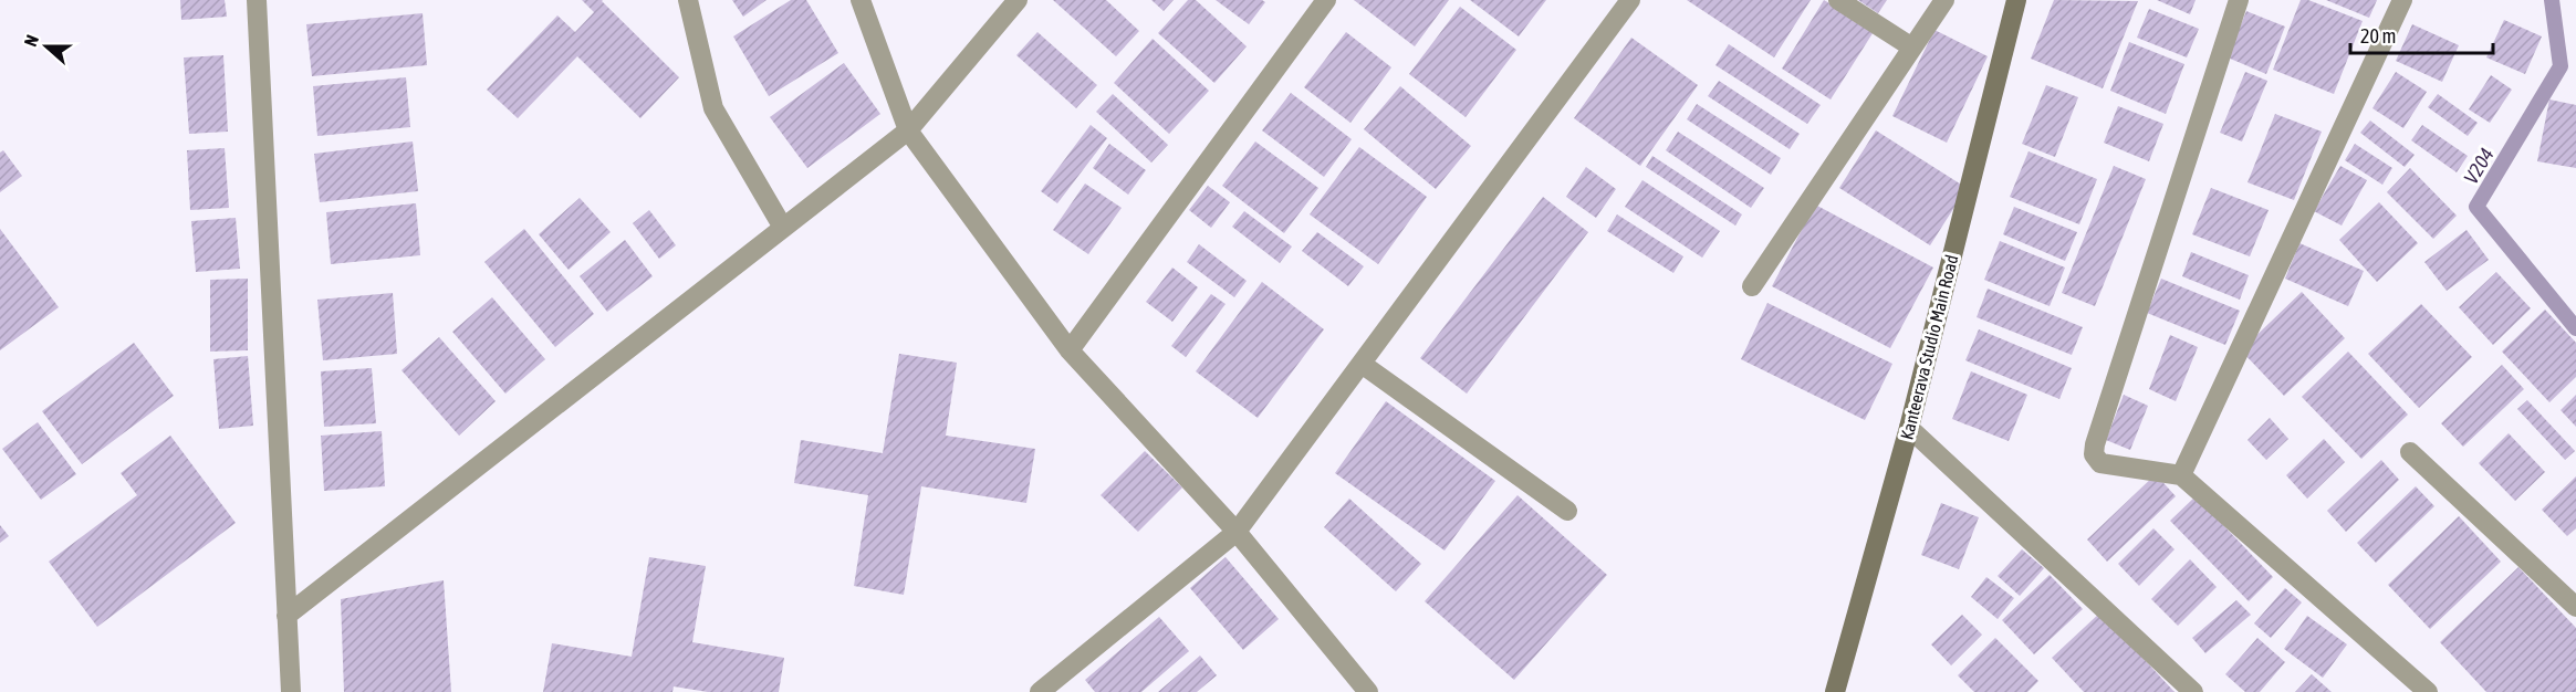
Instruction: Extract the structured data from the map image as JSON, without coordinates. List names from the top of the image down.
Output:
{
  "streets": {
    "street": ["Kanteerava Studio Main Road"]
  },
  "water": ["V204"],
  "scale_bar": "20 m",
  "north": "left"
}
